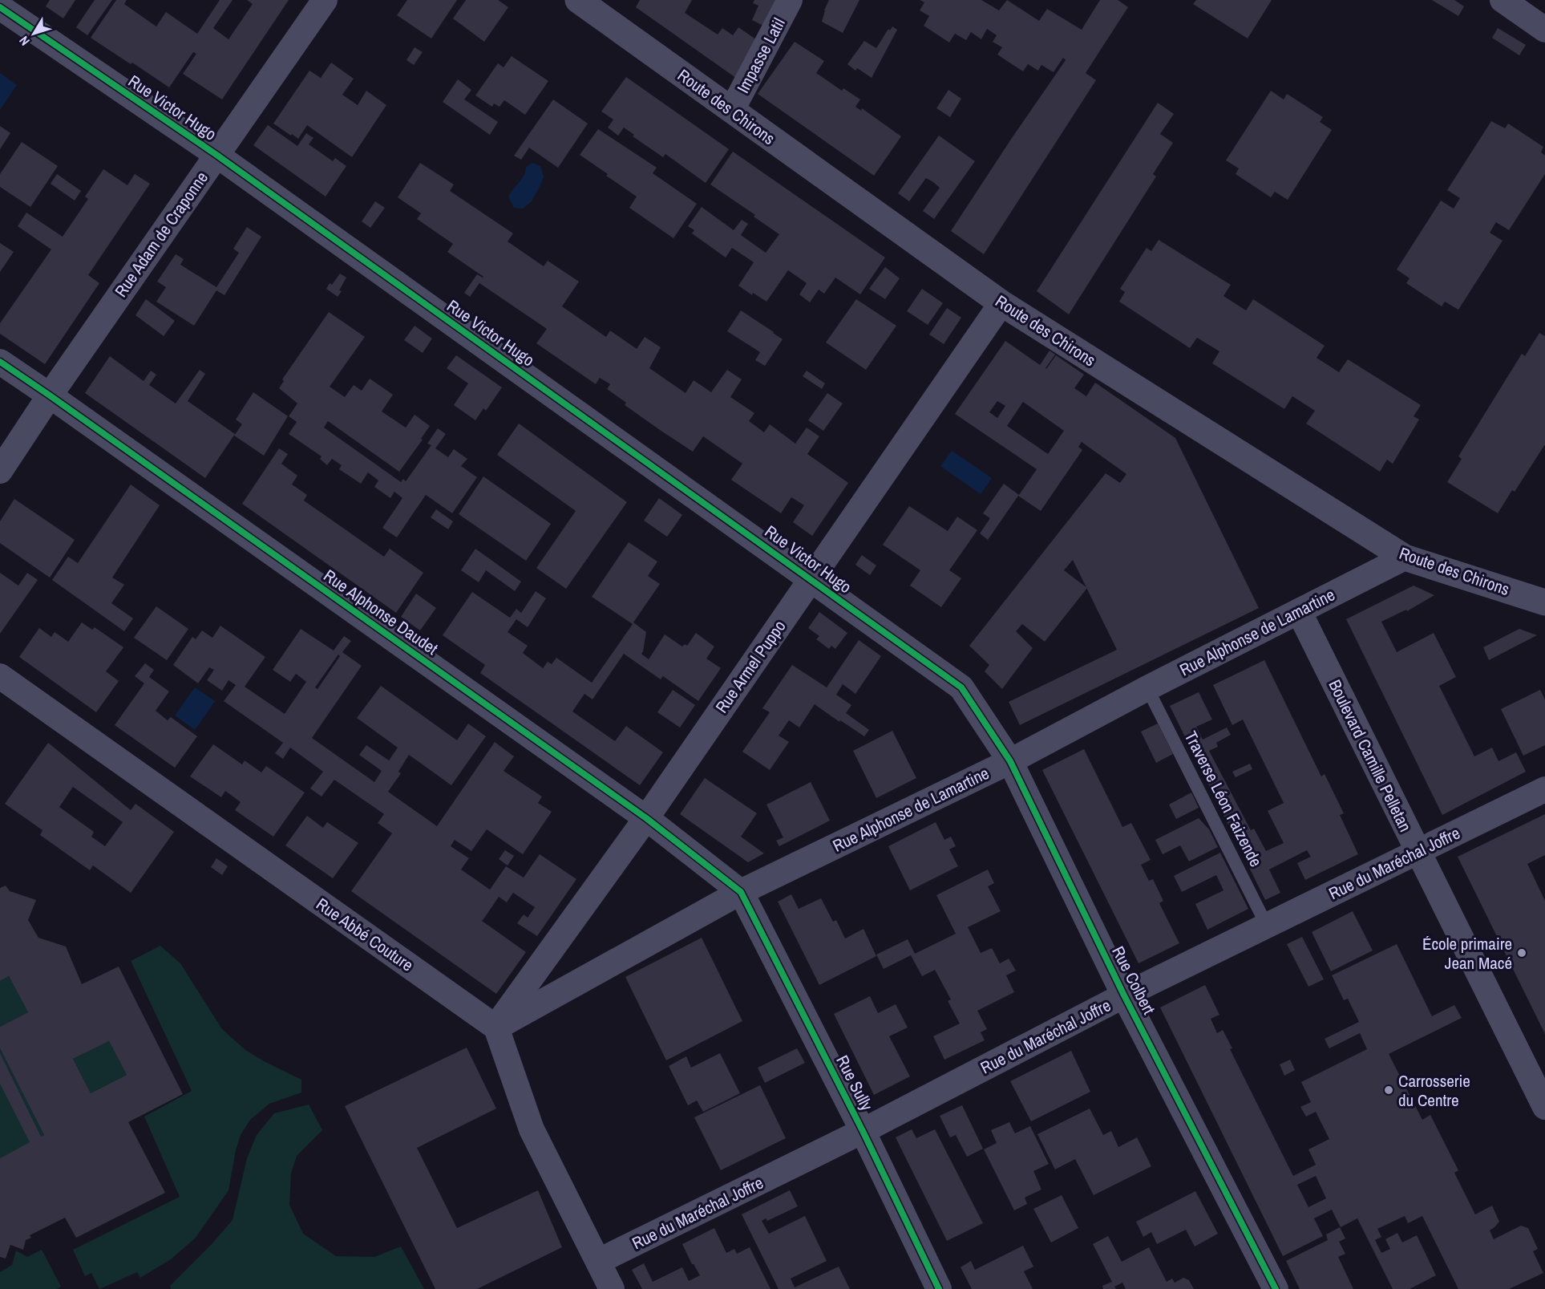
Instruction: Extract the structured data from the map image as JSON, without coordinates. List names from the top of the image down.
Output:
{
  "streets": {
    "street": [
      "Impasse Latil",
      "Route des Chirons",
      "Rue Victor Hugo",
      "Rue Adam de Craponne",
      "Rue Alphonse Daudet",
      "Rue Alphonse de Lamartine",
      "Rue Armel Puppo",
      "Boulevard Camille Pelletan",
      "Rue du Maréchal Joffre",
      "Rue Abbé Couture",
      "Rue Colbert",
      "Rue Sully"
    ],
    "lane": ["Traverse Léon Faizende"]
  },
  "crossings": [
    ["Impasse Latil", "Route des Chirons"],
    ["Route des Chirons", "Rue Alphonse de Lamartine"],
    ["Route des Chirons", "Rue Armel Puppo"],
    ["Rue Victor Hugo", "Rue Adam de Craponne"],
    ["Rue Victor Hugo", "Rue Armel Puppo"],
    ["Rue Victor Hugo", "Rue Colbert"],
    ["Rue Adam de Craponne", "Rue Alphonse Daudet"],
    ["Rue Alphonse Daudet", "Rue Alphonse de Lamartine"],
    ["Rue Alphonse Daudet", "Rue Armel Puppo"],
    ["Rue Alphonse Daudet", "Rue Sully"],
    ["Rue Alphonse de Lamartine", "Rue Armel Puppo"],
    ["Rue Alphonse de Lamartine", "Boulevard Camille Pelletan"],
    ["Rue Alphonse de Lamartine", "Traverse Léon Faizende"],
    ["Rue Alphonse de Lamartine", "Rue Abbé Couture"],
    ["Rue Alphonse de Lamartine", "Rue Colbert"],
    ["Rue Alphonse de Lamartine", "Rue Sully"],
    ["Rue Armel Puppo", "Rue Abbé Couture"],
    ["Boulevard Camille Pelletan", "Rue du Maréchal Joffre"],
    ["Traverse Léon Faizende", "Rue du Maréchal Joffre"],
    ["Rue du Maréchal Joffre", "Rue Colbert"],
    ["Rue du Maréchal Joffre", "Rue Sully"]
  ],
  "places": ["École primaire Jean Macé", "Carrosserie du Centre"],
  "north": "bottom left"
}
